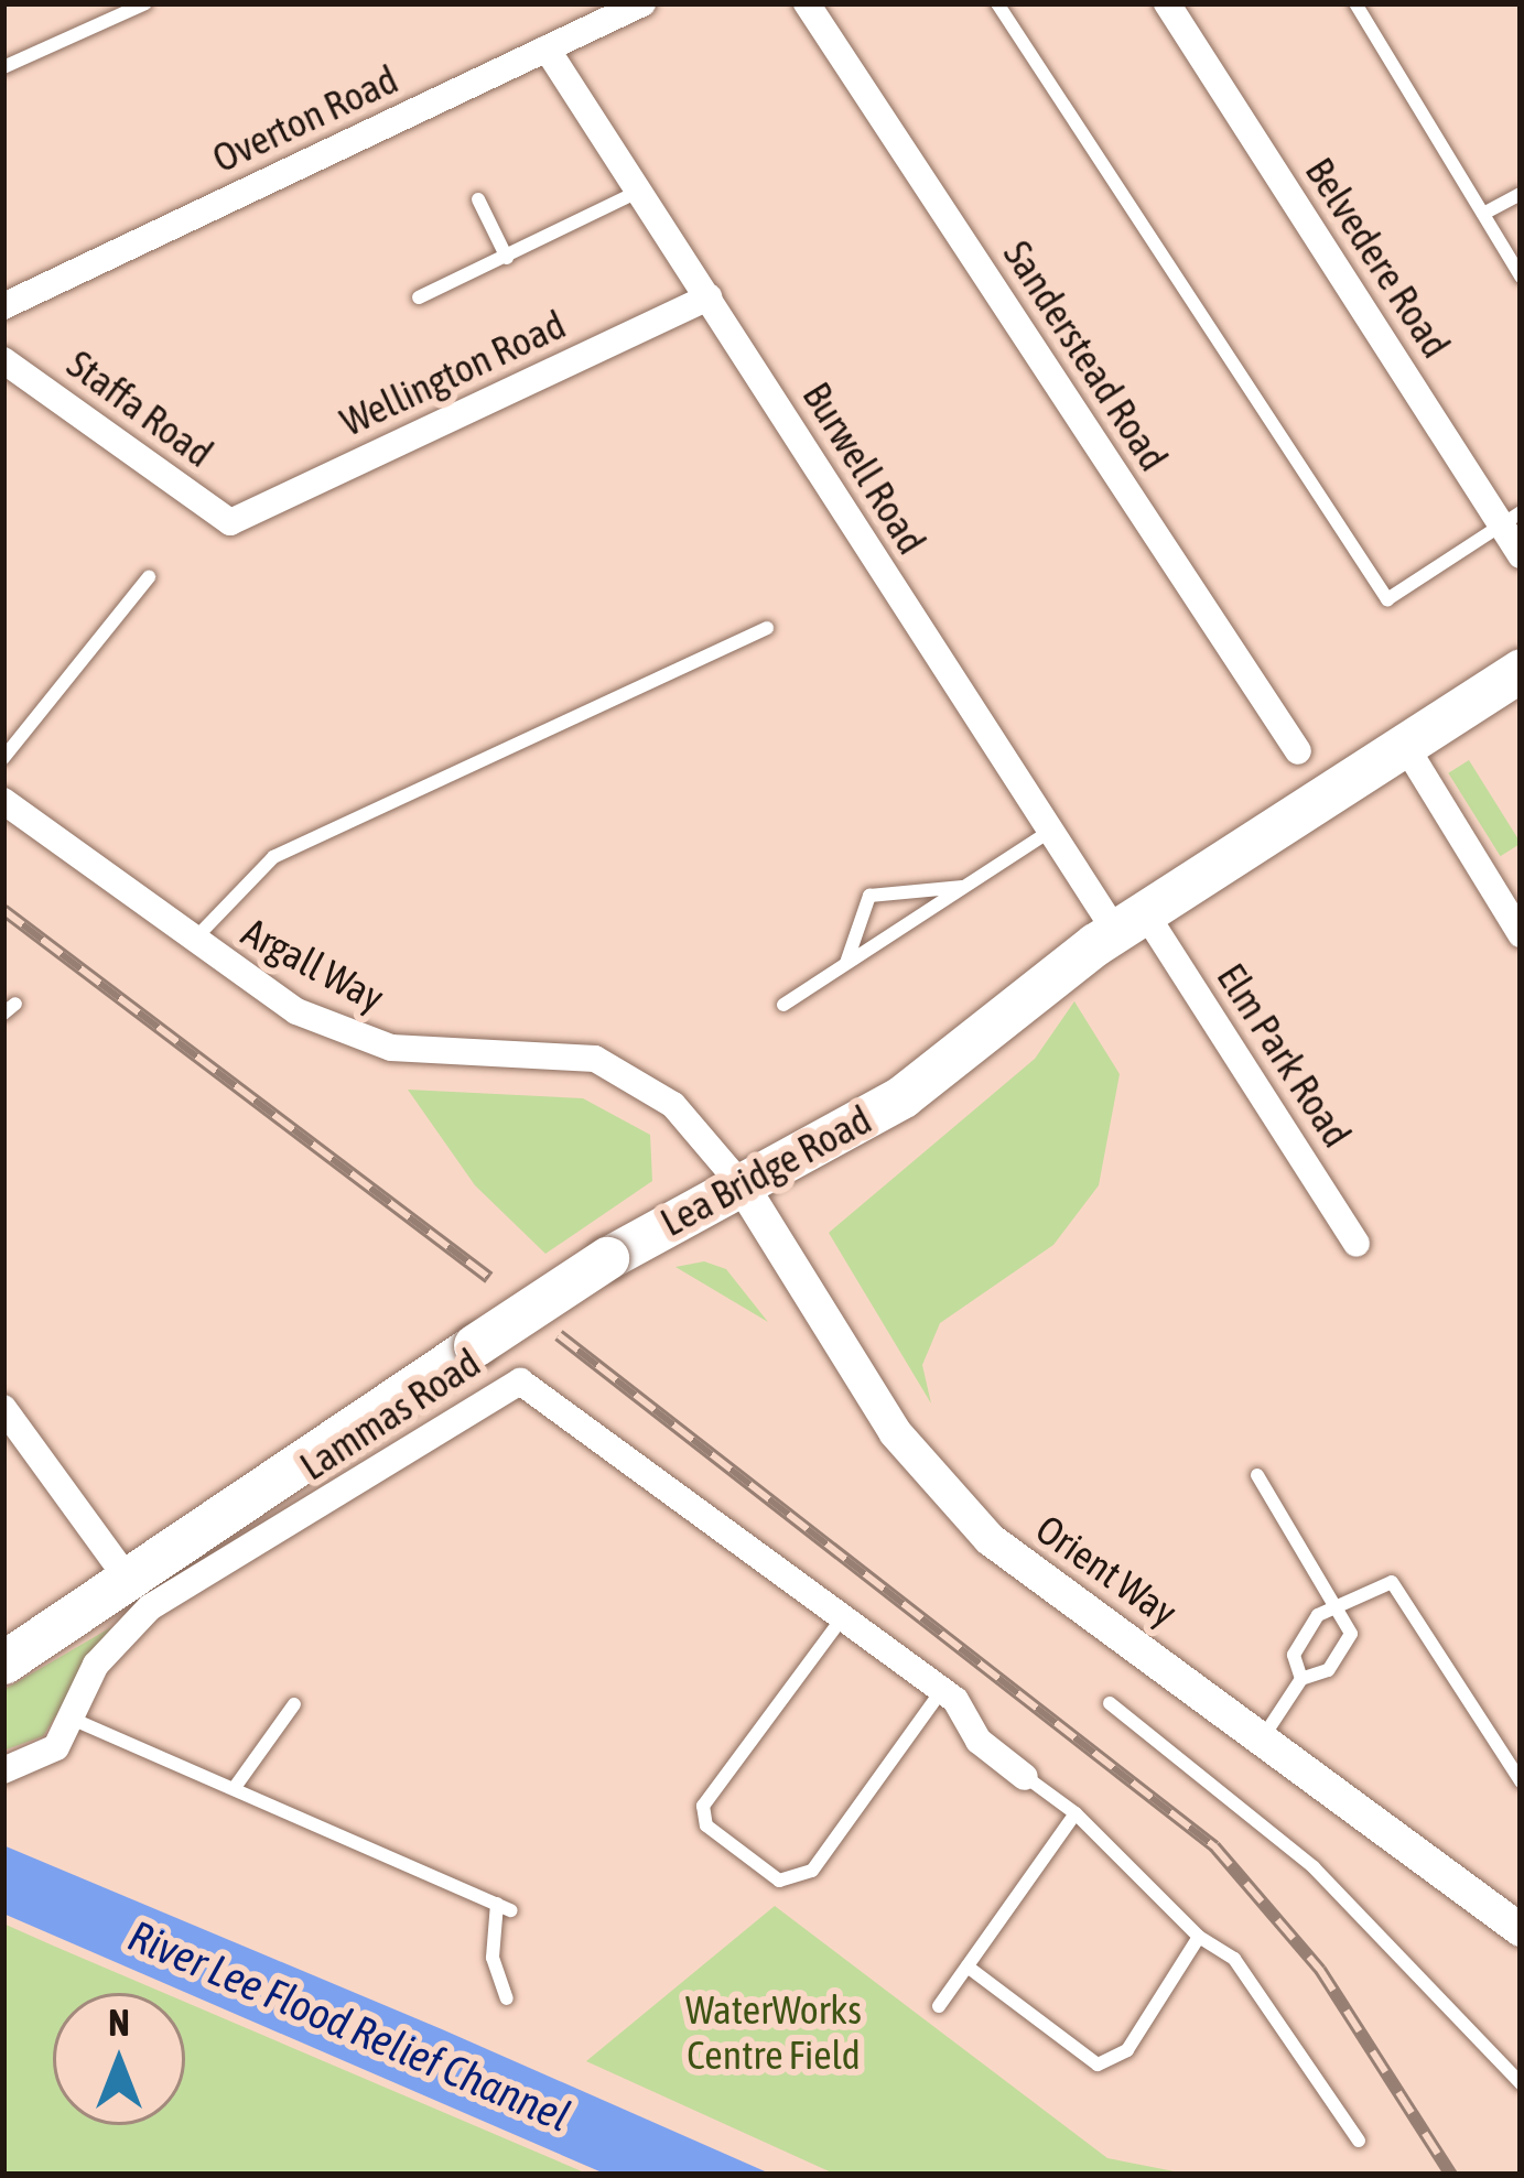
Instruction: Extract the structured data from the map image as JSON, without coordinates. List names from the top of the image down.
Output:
{
  "streets": {
    "main road": ["Lea Bridge Road"],
    "street": [
      "Overton Road",
      "Belvedere Road",
      "Sanderstead Road",
      "Wellington Road",
      "Staffa Road",
      "Burwell Road",
      "Argall Way",
      "Elm Park Road",
      "Lammas Road",
      "Orient Way"
    ]
  },
  "crossings": [
    ["Overton Road", "Burwell Road"],
    ["Wellington Road", "Staffa Road"],
    ["Wellington Road", "Burwell Road"],
    ["Burwell Road", "Elm Park Road"],
    ["Burwell Road", "Lea Bridge Road"],
    ["Argall Way", "Lea Bridge Road"],
    ["Argall Way", "Orient Way"],
    ["Elm Park Road", "Lea Bridge Road"],
    ["Lea Bridge Road", "Orient Way"]
  ],
  "water": ["River Lee Flood Relief Channel"],
  "parks": ["WaterWorks Centre Field"],
  "north": "top"
}
